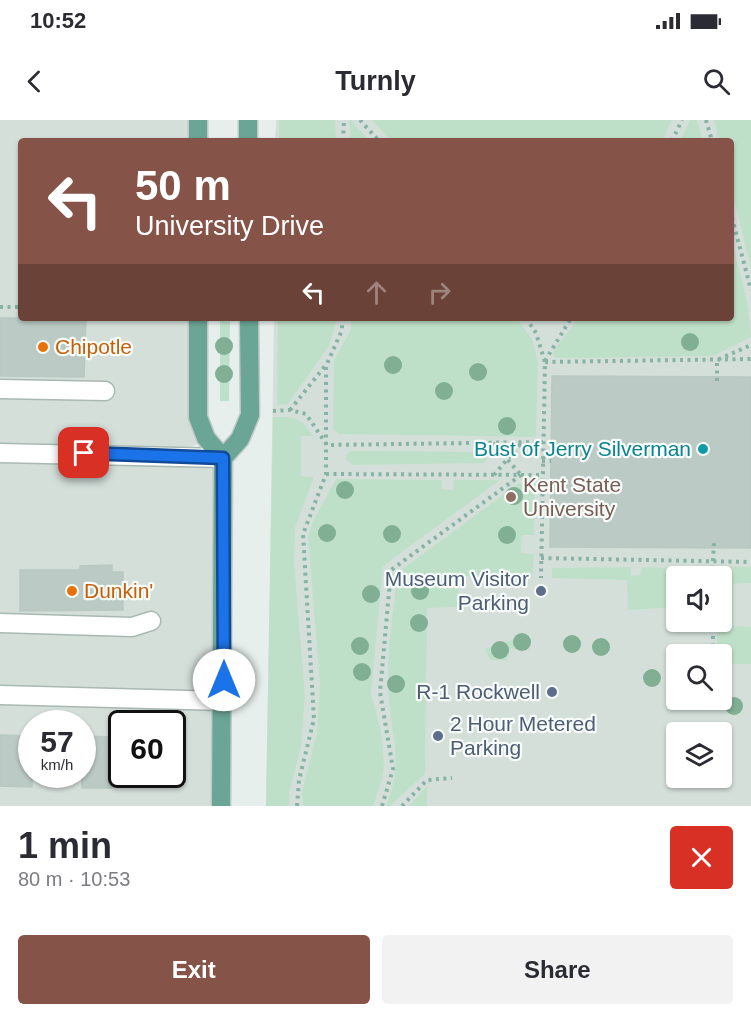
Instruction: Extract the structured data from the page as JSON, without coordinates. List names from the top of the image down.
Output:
{
  "places": [
    "Chipotle",
    "Bust of Jerry Silverman",
    "Kent State University",
    "Dunkin'",
    "Museum Visitor Parking",
    "R-1 Rockwell",
    "2 Hour Metered Parking"
  ],
  "page": {
    "status": "10:52",
    "header": "Turnly",
    "turn": ["50 m", "University Drive"],
    "speed": "57 km/h",
    "limit": "60",
    "heading": ["1 min", "80 m · 10:53"],
    "buttons": ["Exit", "Share"]
  }
}
